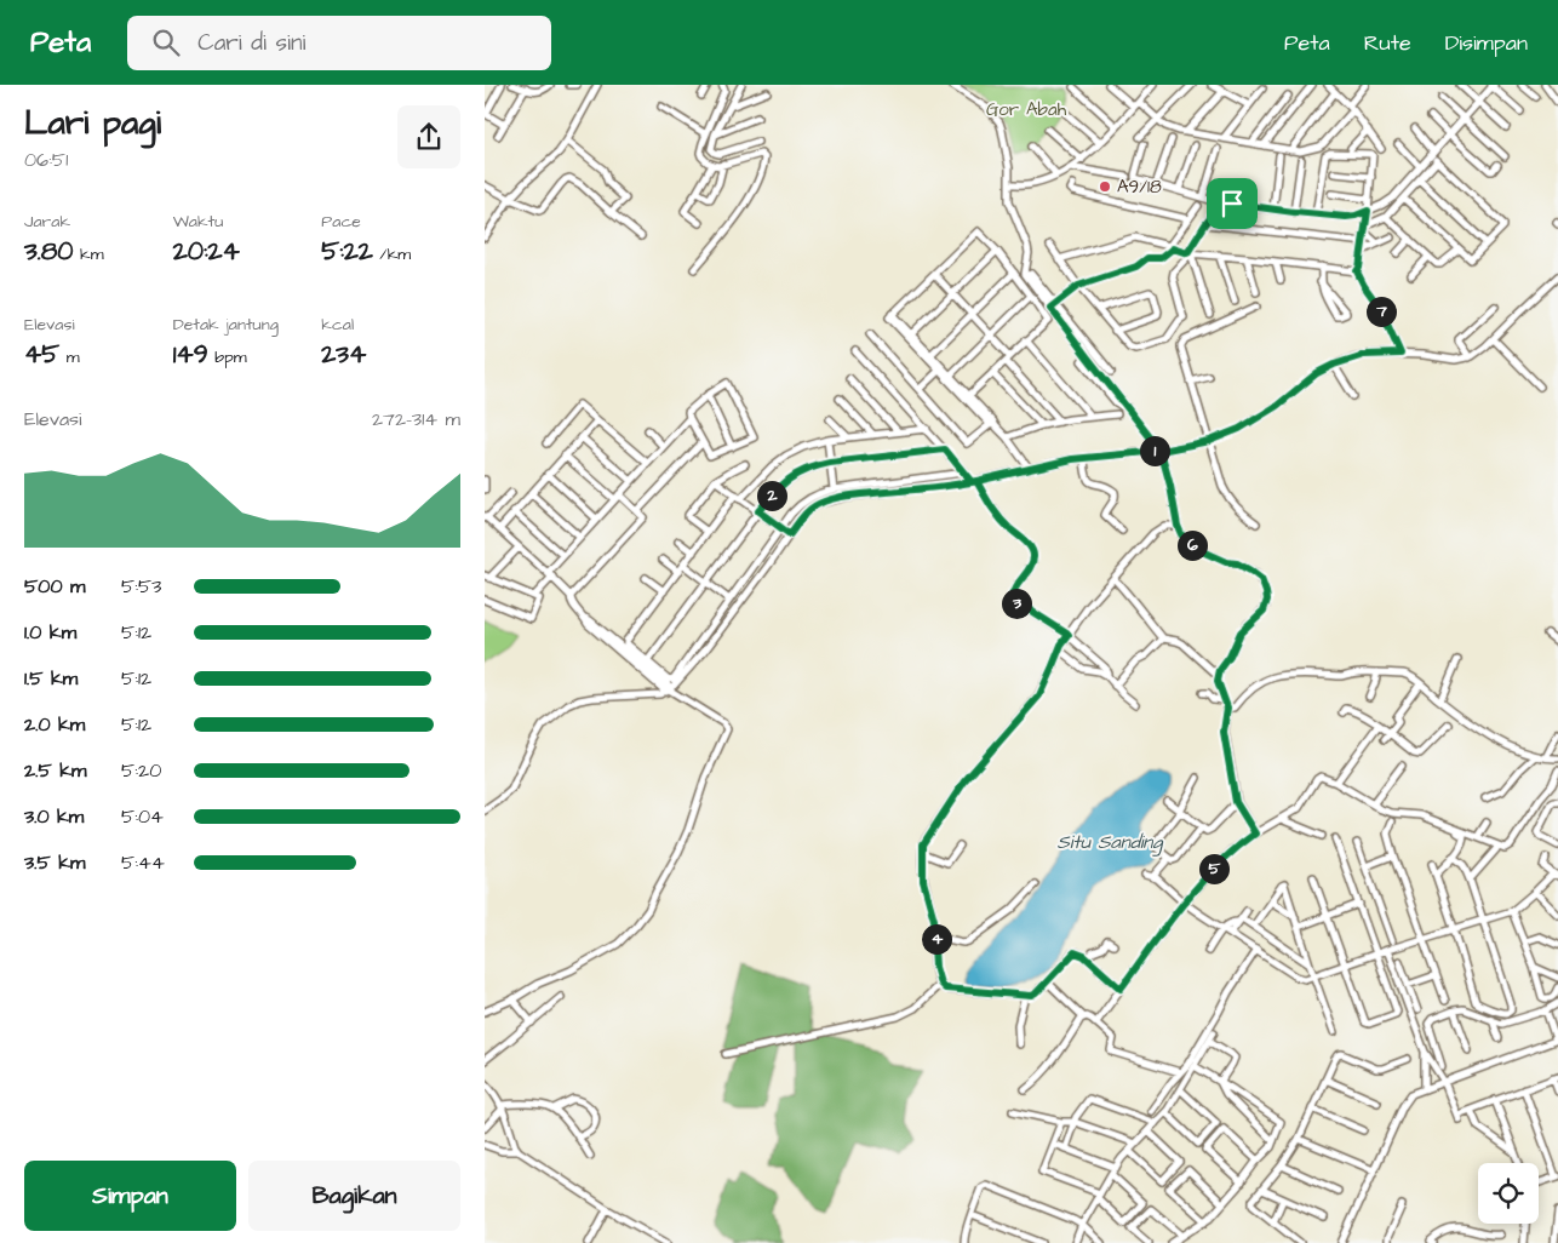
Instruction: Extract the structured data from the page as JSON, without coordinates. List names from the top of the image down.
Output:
{
  "water": ["Situ Sanding"],
  "parks": ["Gor Abah"],
  "places": ["A9/18"],
  "page": {
    "header": "Peta",
    "search": "Cari di sini",
    "nav": ["Peta", "Rute", "Disimpan"],
    "heading": ["Lari pagi", "06:51"],
    "stats": [
      ["Jarak", "3.80 km"],
      ["Waktu", "20:24"],
      ["Pace", "5:22 /km"],
      ["Elevasi", "45 m"],
      ["Detak jantung", "149 bpm"],
      ["kcal", "234"]
    ],
    "pins": [
      "7",
      "1",
      "2",
      "6",
      "3",
      "5",
      "4"
    ],
    "chart": ["Elevasi", "272–314 m"],
    "list": [
      {
        "name": "500 m",
        "note": "5:53"
      },
      {
        "name": "1.0 km",
        "note": "5:12"
      },
      {
        "name": "1.5 km",
        "note": "5:12"
      },
      {
        "name": "2.0 km",
        "note": "5:12"
      },
      {
        "name": "2.5 km",
        "note": "5:20"
      },
      {
        "name": "3.0 km",
        "note": "5:04"
      },
      {
        "name": "3.5 km",
        "note": "5:44"
      }
    ],
    "buttons": ["Simpan", "Bagikan"]
  }
}
